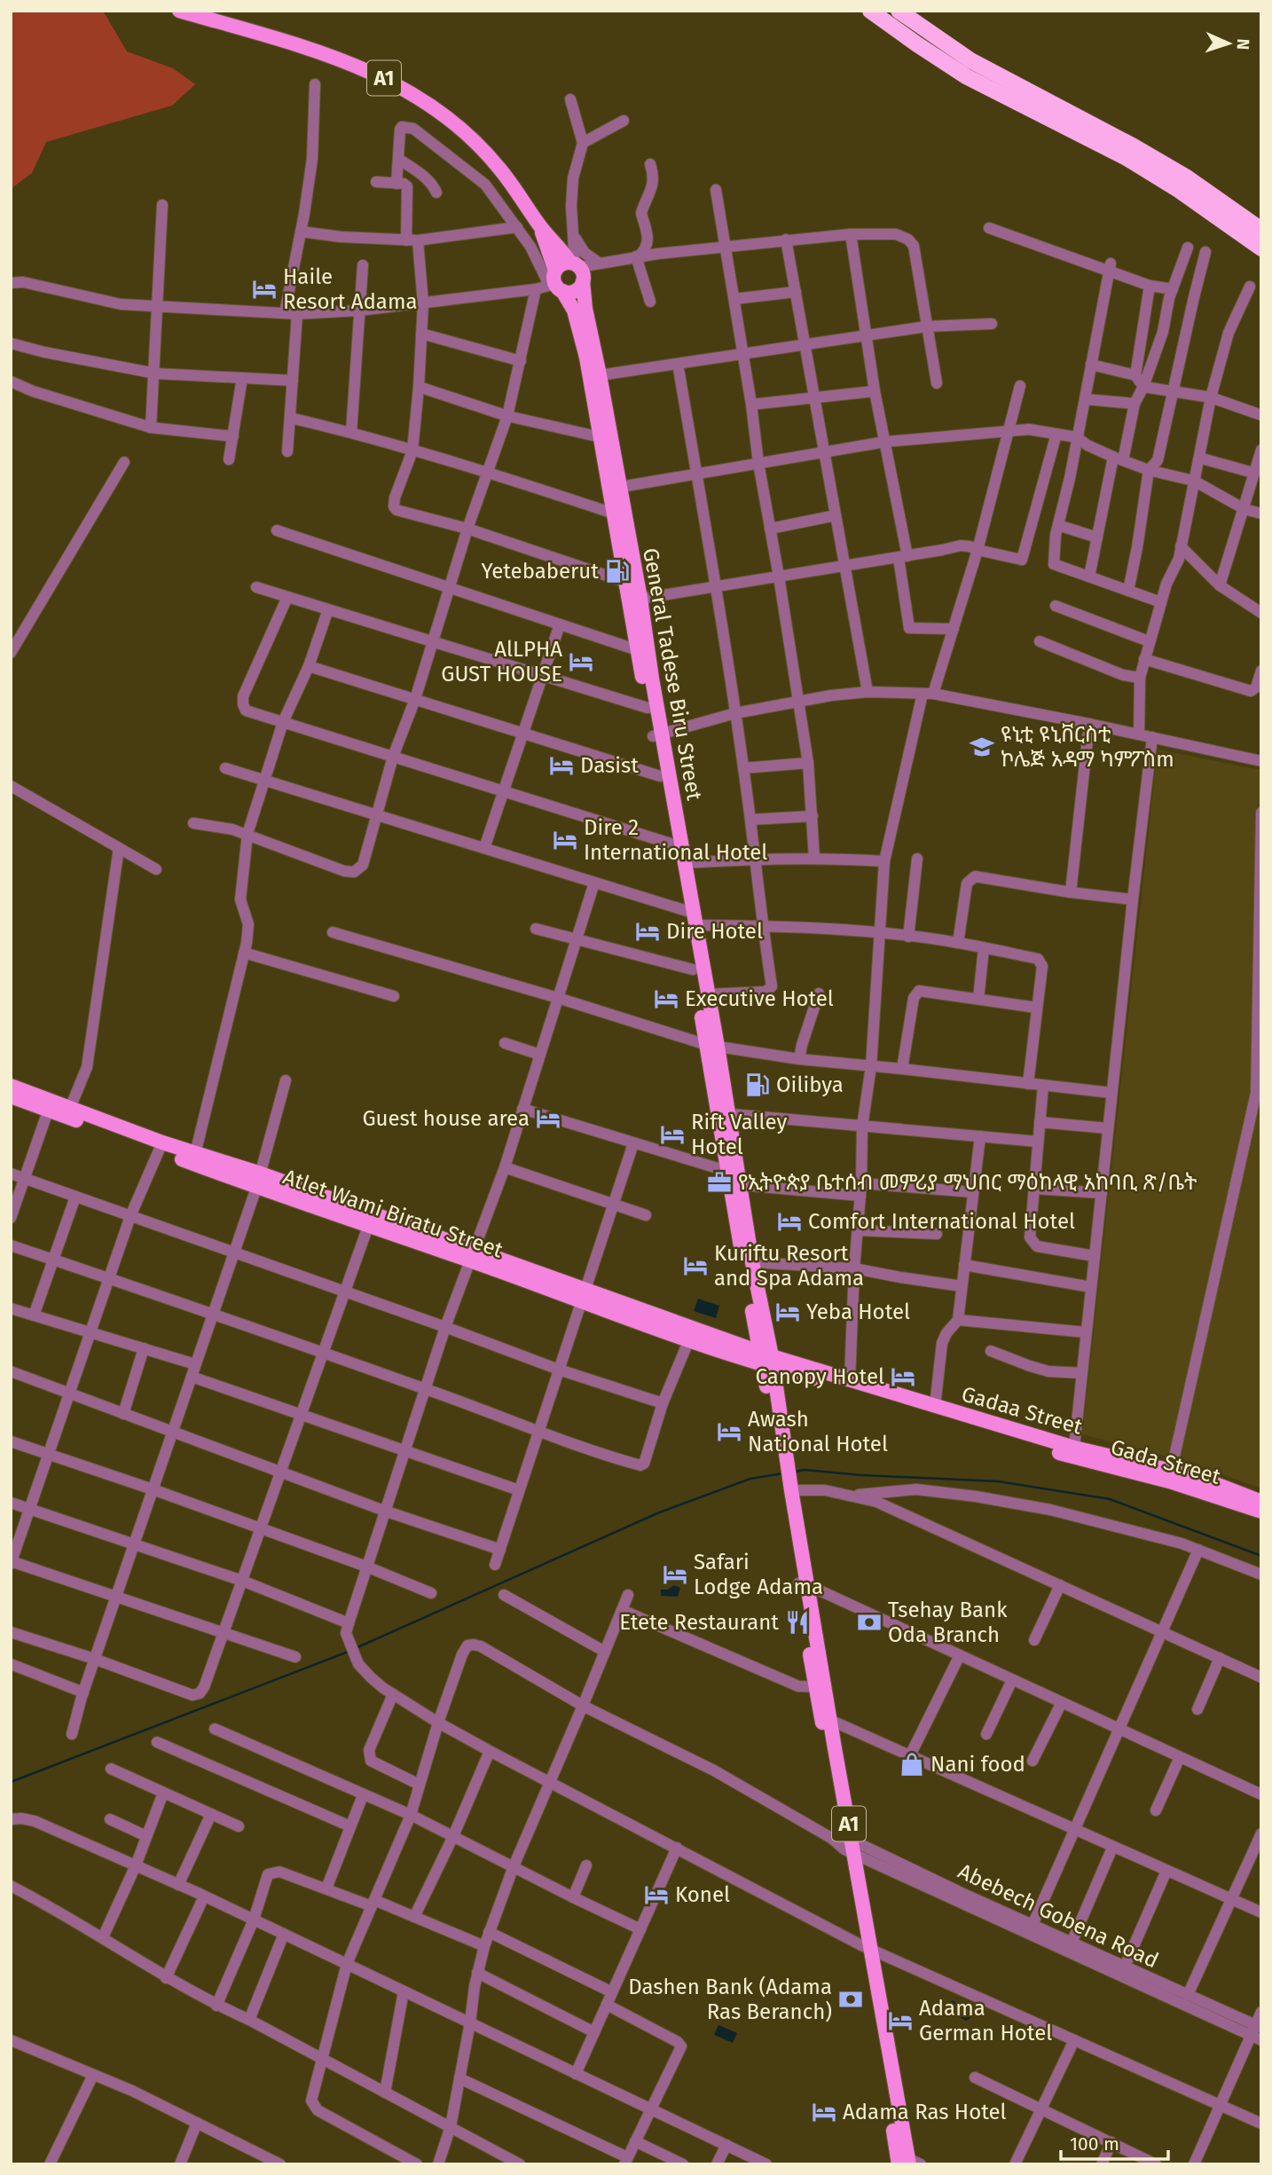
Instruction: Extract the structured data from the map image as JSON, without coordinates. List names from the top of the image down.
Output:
{
  "streets": {
    "main road": [
      "A1",
      "General Tadese Biru Street",
      "Atlet Wami Biratu Street",
      "Gadaa Street",
      "Gada Street"
    ],
    "street": ["Abebech Gobena Road"]
  },
  "crossings": [
    ["A1", "General Tadese Biru Street"],
    ["A1", "Atlet Wami Biratu Street"],
    ["A1", "Gadaa Street"],
    ["A1", "Abebech Gobena Road"],
    ["General Tadese Biru Street", "Atlet Wami Biratu Street"],
    ["General Tadese Biru Street", "Gadaa Street"],
    ["Atlet Wami Biratu Street", "Gadaa Street"],
    ["Gadaa Street", "Gada Street"]
  ],
  "places": {
    "hotel": [
      "Haile Resort Adama",
      "AlLPHA GUST HOUSE",
      "Dasist",
      "Dire 2 International Hotel",
      "Dire Hotel",
      "Executive Hotel",
      "Guest house area",
      "Rift Valley Hotel",
      "Comfort International Hotel",
      "Kuriftu Resort and Spa Adama",
      "Yeba Hotel",
      "Canopy Hotel",
      "Awash National Hotel",
      "Safari Lodge Adama",
      "Konel",
      "Adama German Hotel",
      "Adama Ras Hotel"
    ],
    "fuel station": ["Yetebaberut", "Oilibya"],
    "school or university": ["ዩኒቲ ዩኒቨርስቲ ኮሌጅ አዳማ ካምፖስm"],
    "office": ["የኢትዮጵያ ቤተሰብ መምሪያ ማህበር ማዕከላዊ አከባቢ ጽ/ቤት"],
    "restaurant": ["Etete Restaurant"],
    "bank": ["Tsehay Bank Oda Branch", "Dashen Bank (Adama Ras Beranch)"],
    "shop": ["Nani food"]
  },
  "scale_bar": "100 m",
  "north": "right"
}
